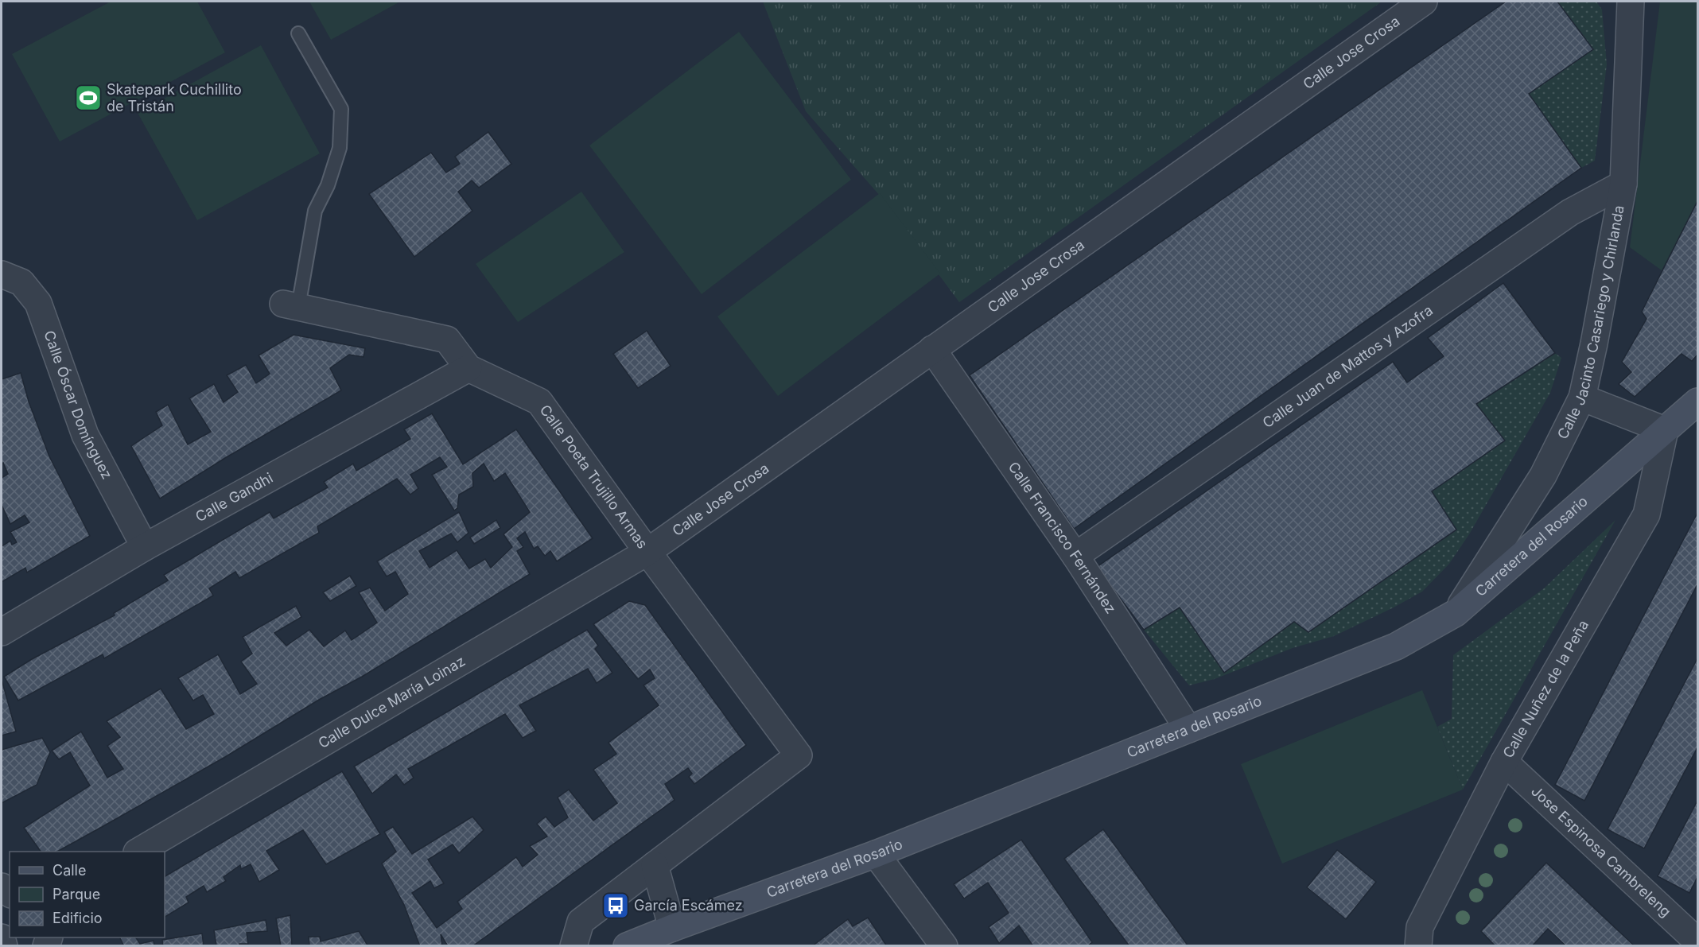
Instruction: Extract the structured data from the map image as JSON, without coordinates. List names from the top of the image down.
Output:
{
  "streets": {
    "main road": ["Carretera del Rosario"],
    "street": [
      "Calle Jose Crosa",
      "Calle Jacinto Casariego y Chirlanda",
      "Calle Juan de Mattos y Azofra",
      "Calle Óscar Domínguez",
      "Calle Poeta Trujillo Armas",
      "Calle Gandhi",
      "Calle Francisco Fernández",
      "Calle Nuñez de la Peña",
      "Calle Dulce María Loinaz",
      "Jose Espinosa Cambreleng"
    ]
  },
  "crossings": [
    ["Calle Jose Crosa", "Calle Poeta Trujillo Armas"],
    ["Calle Jose Crosa", "Calle Francisco Fernández"],
    ["Calle Jose Crosa", "Calle Dulce María Loinaz"],
    ["Calle Jacinto Casariego y Chirlanda", "Calle Juan de Mattos y Azofra"],
    ["Calle Jacinto Casariego y Chirlanda", "Carretera del Rosario"],
    ["Calle Juan de Mattos y Azofra", "Calle Francisco Fernández"],
    ["Calle Óscar Domínguez", "Calle Gandhi"],
    ["Calle Poeta Trujillo Armas", "Calle Gandhi"],
    ["Calle Poeta Trujillo Armas", "Calle Dulce María Loinaz"],
    ["Calle Francisco Fernández", "Carretera del Rosario"],
    ["Carretera del Rosario", "Calle Nuñez de la Peña"],
    ["Calle Nuñez de la Peña", "Jose Espinosa Cambreleng"]
  ],
  "places": {
    "sports": ["Skatepark Cuchillito de Tristán"],
    "bus stop": ["García Escámez"]
  },
  "legend": ["Calle", "Parque", "Edificio"]
}
